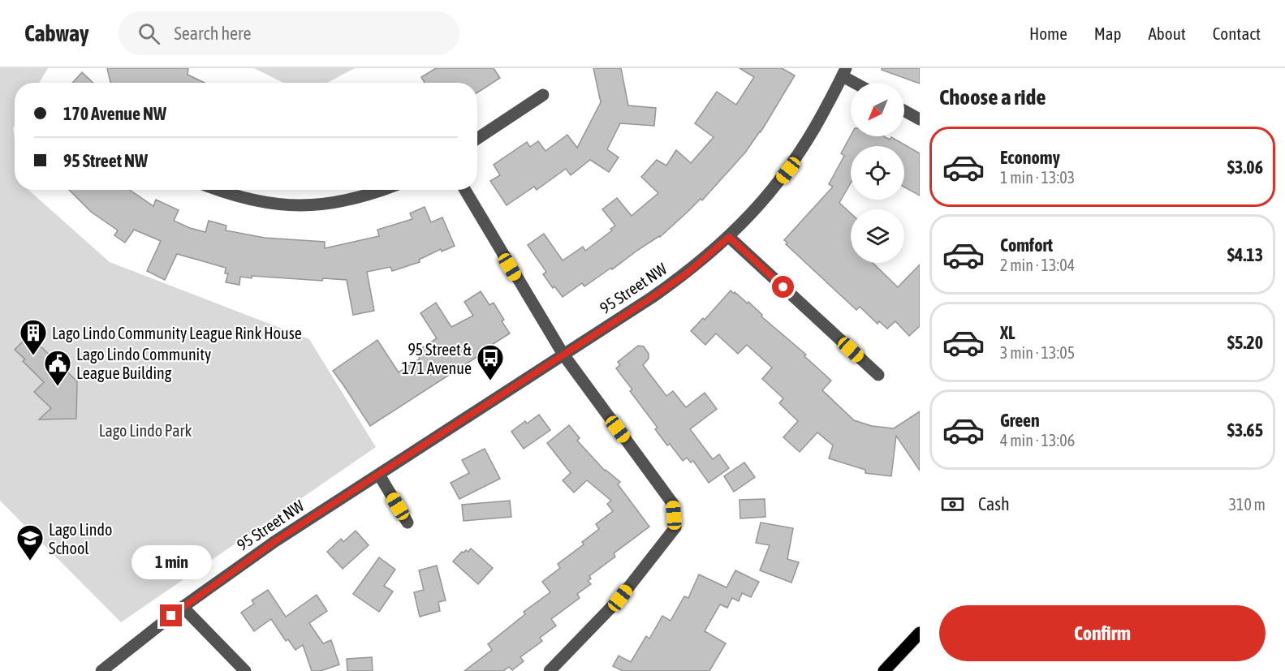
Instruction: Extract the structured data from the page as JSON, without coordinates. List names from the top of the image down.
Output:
{
  "streets": {
    "street": ["95 Street NW"]
  },
  "parks": ["Lago Lindo Park"],
  "places": {
    "building": ["Lago Lindo Community League Rink House"],
    "bus stop": ["95 Street & 171 Avenue"],
    "public building": ["Lago Lindo Community League Building"],
    "school or university": ["Lago Lindo School"]
  },
  "north": "bottom left",
  "page": {
    "header": "Cabway",
    "search": "Search here",
    "nav": [
      "Home",
      "Map",
      "About",
      "Contact"
    ],
    "heading": "Choose a ride",
    "banner": ["170 Avenue NW", "95 Street NW"],
    "list": [
      {
        "name": "Economy",
        "note": "1 min · 13:03",
        "value": "$3.06"
      },
      {
        "name": "Comfort",
        "note": "2 min · 13:04",
        "value": "$4.13"
      },
      {
        "name": "XL",
        "note": "3 min · 13:05",
        "value": "$5.20"
      },
      {
        "name": "Green",
        "note": "4 min · 13:06",
        "value": "$3.65"
      }
    ],
    "pay": ["Cash", "310 m"],
    "bubble": "1 min",
    "buttons": "Confirm"
  }
}
